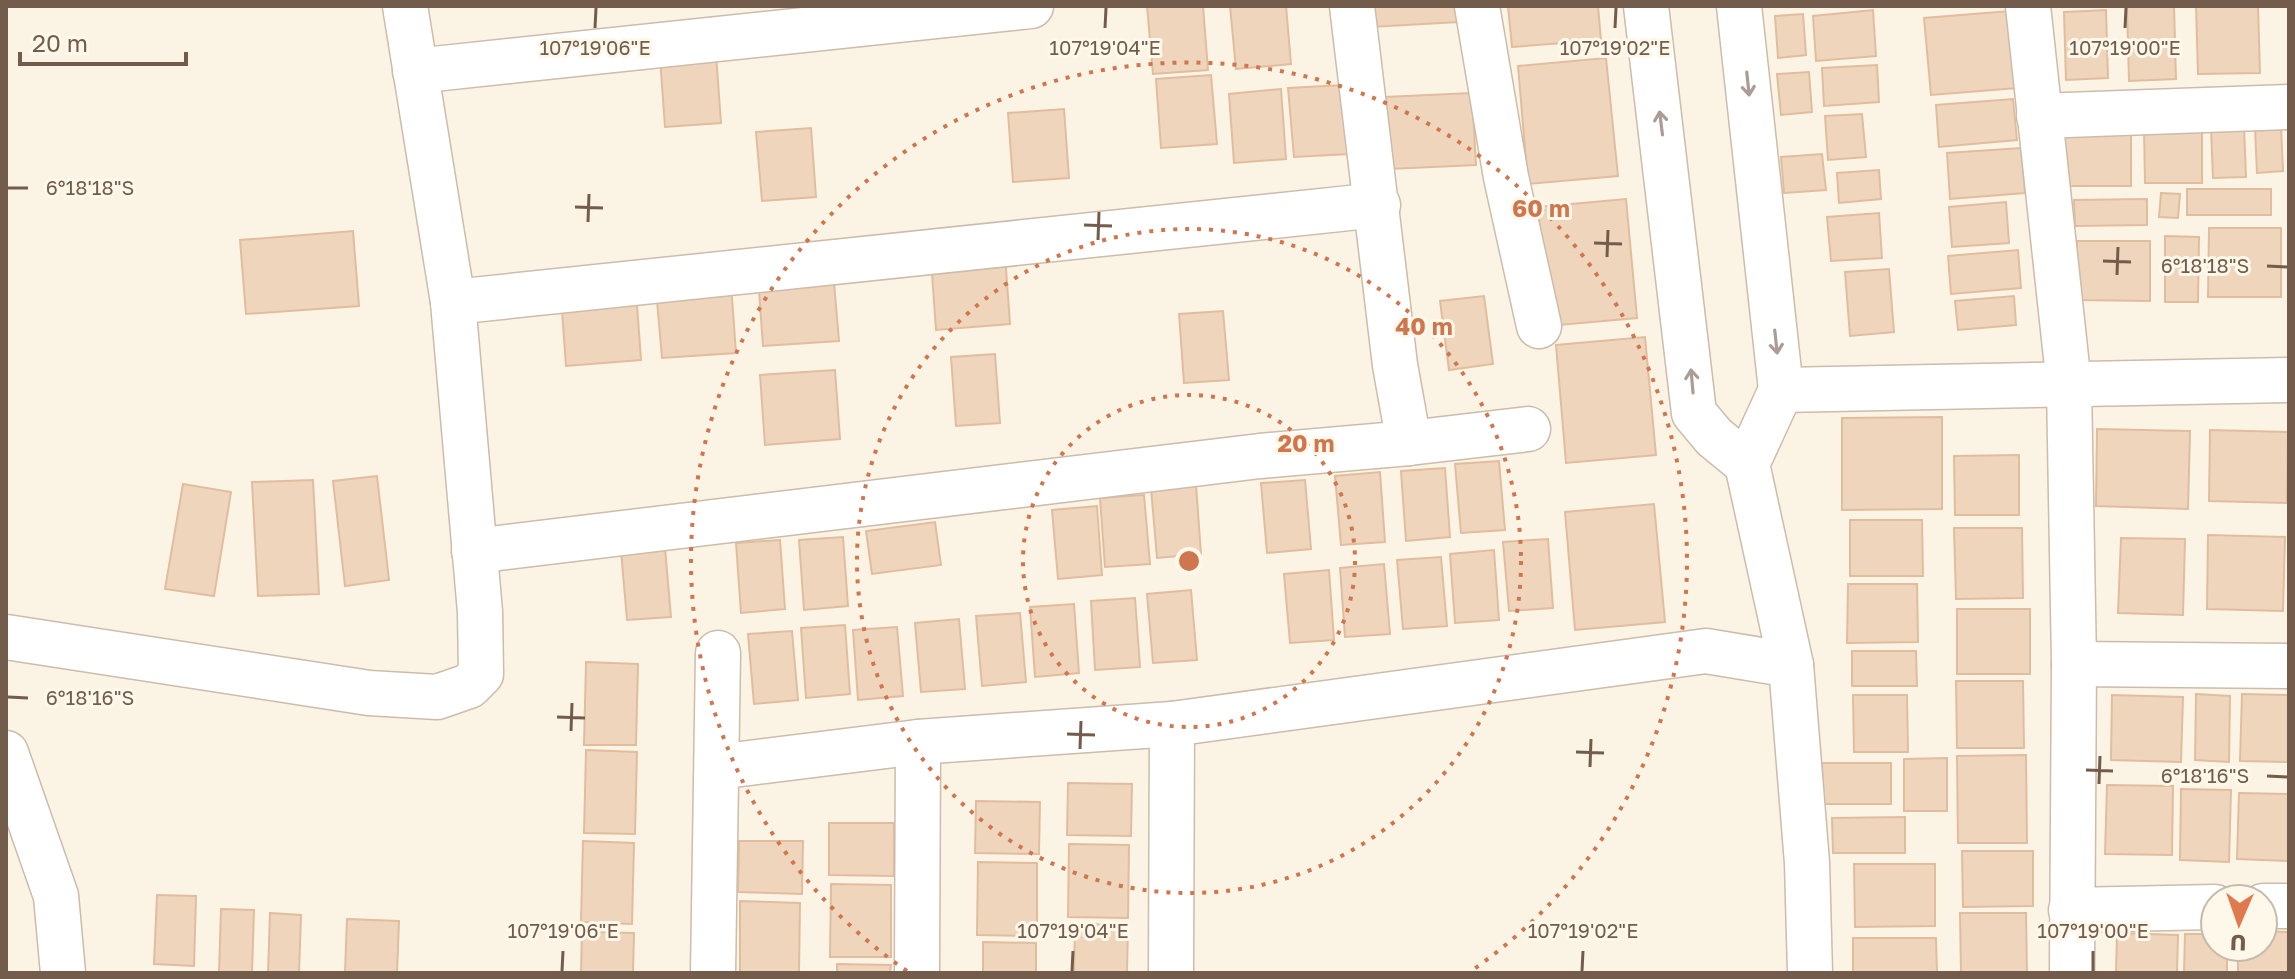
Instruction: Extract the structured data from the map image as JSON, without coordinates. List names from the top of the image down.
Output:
{
  "scale_bar": "20 m",
  "north": "bottom",
  "coordinates": [
    "107°19'06\"E",
    "107°19'04\"E",
    "107°19'02\"E",
    "107°19'00\"E",
    "6°18'18\"S",
    "6°18'16\"S"
  ],
  "rings": ["60 m", "40 m", "20 m"]
}
